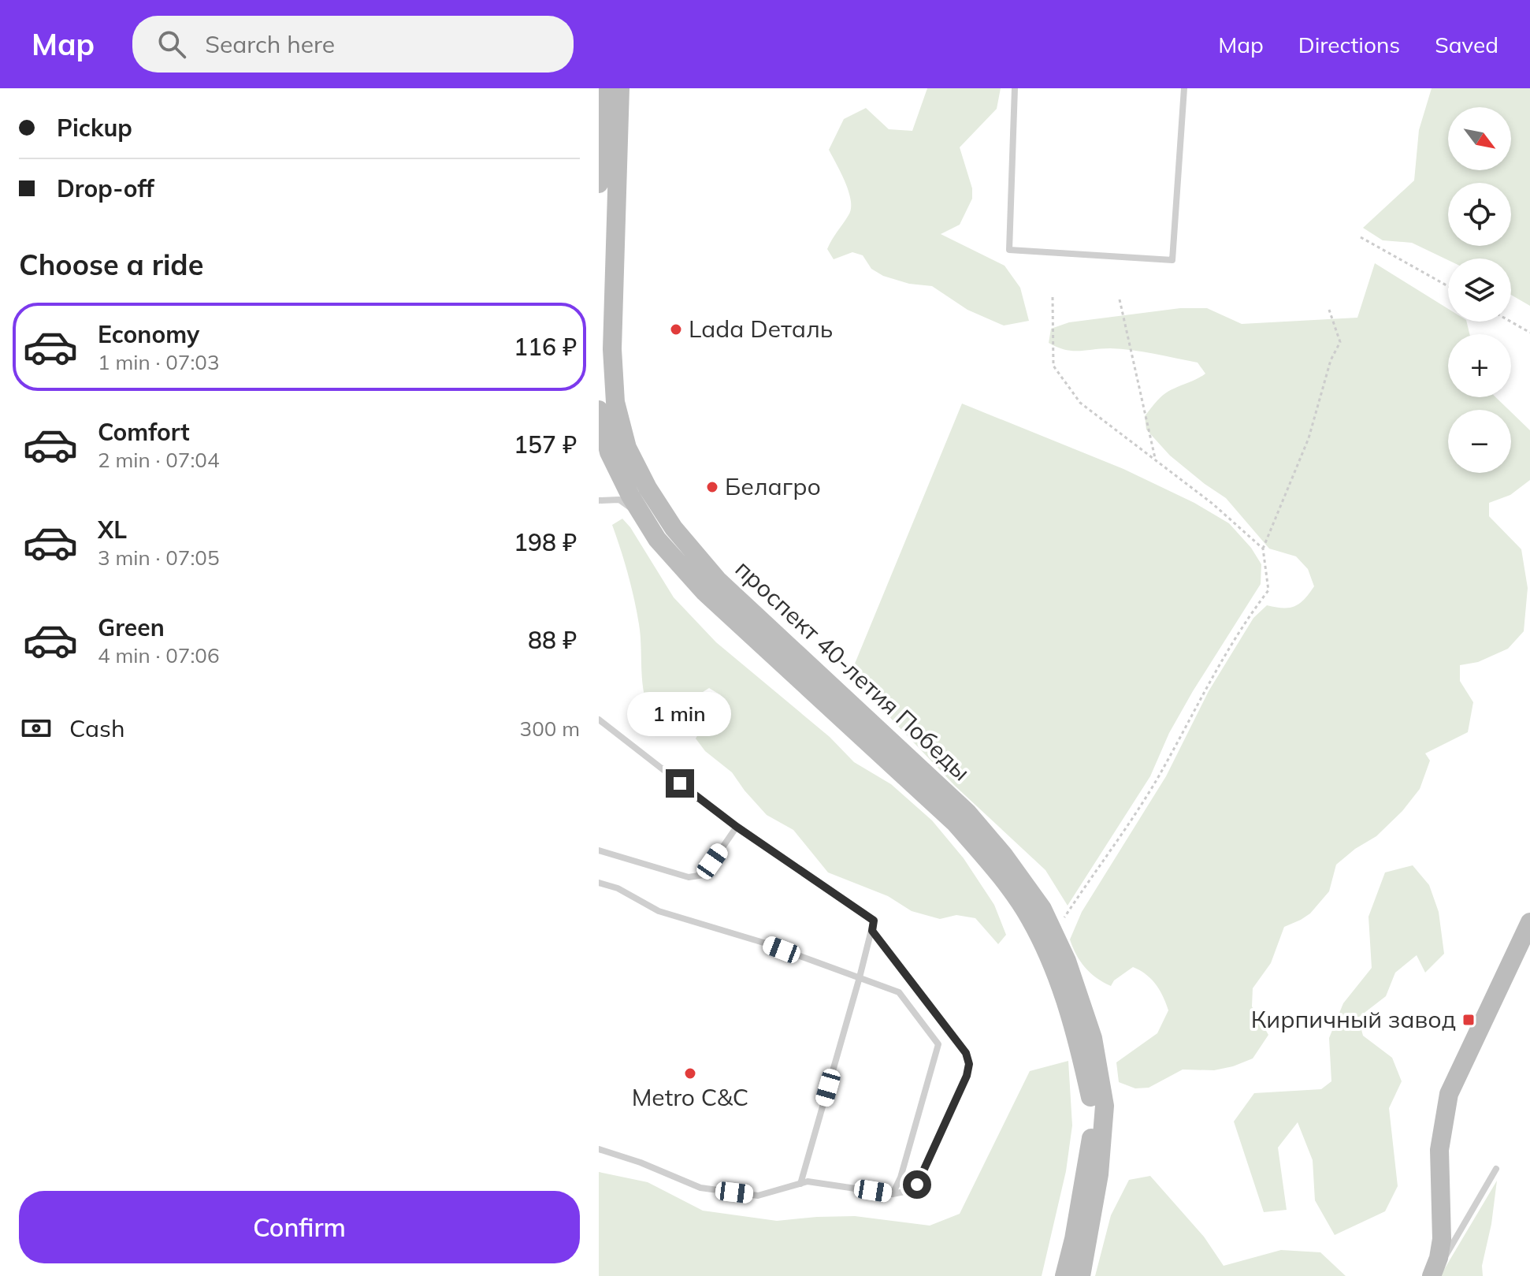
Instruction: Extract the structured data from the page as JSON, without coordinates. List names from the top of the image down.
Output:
{
  "streets": {
    "main road": ["проспект 40-летия Победы"]
  },
  "places": {
    "other": ["Lada Dеталь", "Белагро", "Metro C&C"],
    "transit": ["Кирпичный завод"]
  },
  "north": "bottom right",
  "page": {
    "header": "Map",
    "search": "Search here",
    "nav": ["Map", "Directions", "Saved"],
    "banner": ["Pickup", "Drop-off"],
    "map_buttons": ["+", "−"],
    "heading": "Choose a ride",
    "list": [
      {
        "name": "Economy",
        "note": "1 min · 07:03",
        "value": "116 ₽"
      },
      {
        "name": "Comfort",
        "note": "2 min · 07:04",
        "value": "157 ₽"
      },
      {
        "name": "XL",
        "note": "3 min · 07:05",
        "value": "198 ₽"
      },
      {
        "name": "Green",
        "note": "4 min · 07:06",
        "value": "88 ₽"
      }
    ],
    "bubble": "1 min",
    "pay": ["Cash", "300 m"],
    "buttons": "Confirm"
  }
}
